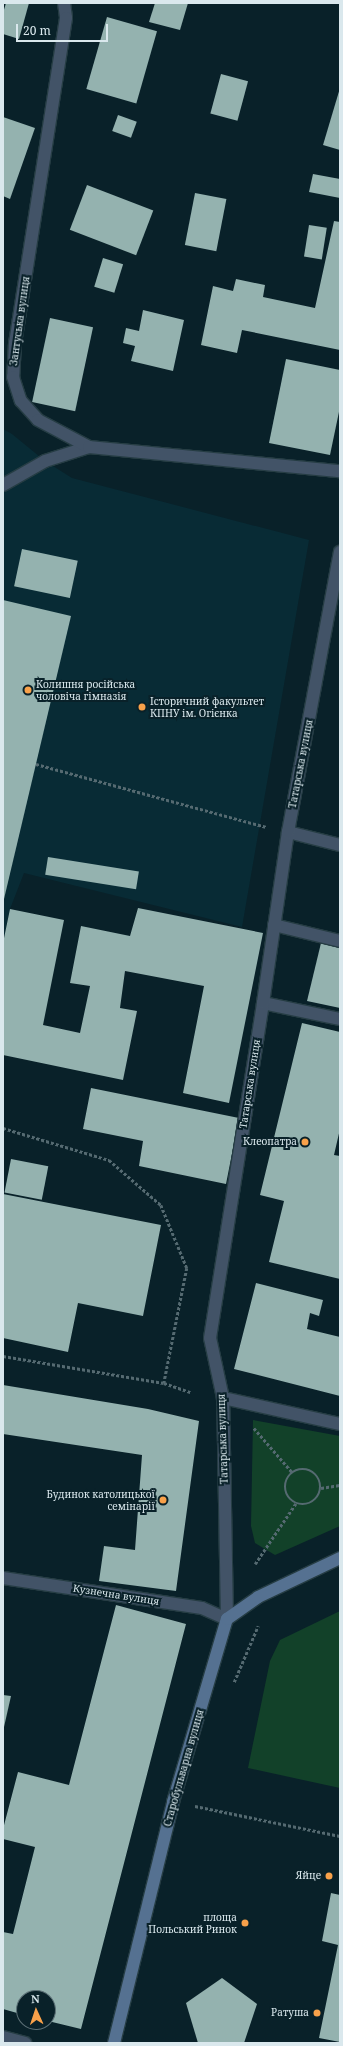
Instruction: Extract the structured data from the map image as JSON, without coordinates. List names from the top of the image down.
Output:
{
  "streets": {
    "main road": ["Старобульварна вулиця"],
    "street": ["Зантуська вулиця", "Татарська вулиця", "Кузнечна вулиця"]
  },
  "crossings": [
    ["Татарська вулиця", "Кузнечна вулиця"],
    ["Татарська вулиця", "Старобульварна вулиця"],
    ["Кузнечна вулиця", "Старобульварна вулиця"]
  ],
  "places": [
    "Колишня російська чоловіча гімназія",
    "Історичний факультет КПНУ ім. Огієнка",
    "Клеопатра",
    "Будинок католицької семінарії",
    "Яйце",
    "площа Польський Ринок",
    "Ратуша"
  ],
  "scale_bar": "20 m",
  "north": "top"
}
